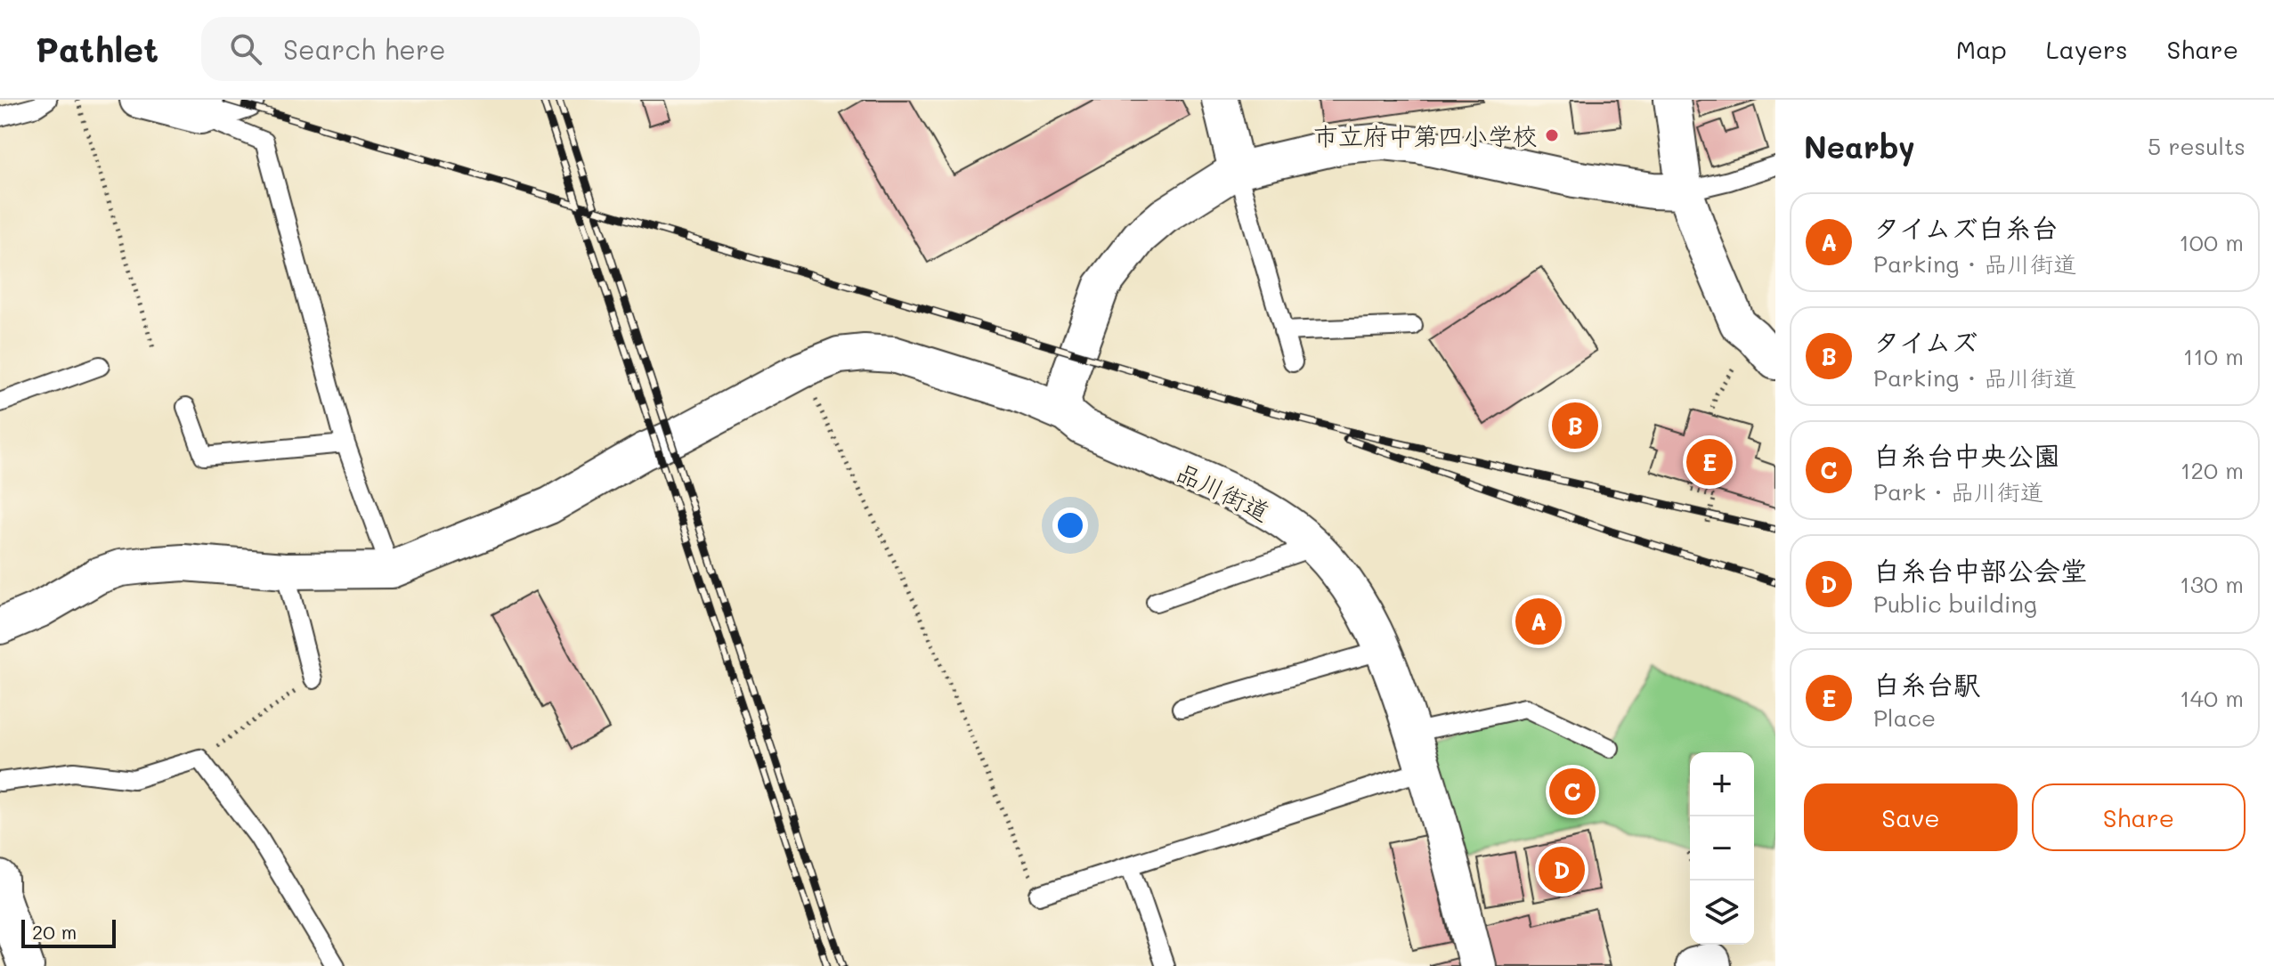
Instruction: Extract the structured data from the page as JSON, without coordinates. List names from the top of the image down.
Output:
{
  "streets": {
    "street": ["品川街道"]
  },
  "places": ["市立府中第四小学校"],
  "scale_bar": "20 m",
  "page": {
    "header": "Pathlet",
    "search": "Search here",
    "nav": ["Map", "Layers", "Share"],
    "heading": ["Nearby", "5 results"],
    "list": [
      {
        "mark": "A",
        "name": "タイムズ白糸台",
        "note": "Parking · 品川街道",
        "value": "100 m"
      },
      {
        "mark": "B",
        "name": "タイムズ",
        "note": "Parking · 品川街道",
        "value": "110 m"
      },
      {
        "mark": "C",
        "name": "白糸台中央公園",
        "note": "Park · 品川街道",
        "value": "120 m"
      },
      {
        "mark": "D",
        "name": "白糸台中部公会堂",
        "note": "Public building",
        "value": "130 m"
      },
      {
        "mark": "E",
        "name": "白糸台駅",
        "note": "Place",
        "value": "140 m"
      }
    ],
    "pins": [
      "B",
      "E",
      "A",
      "C",
      "D"
    ],
    "map_buttons": ["+", "−"],
    "buttons": ["Save", "Share"],
    "scale": "20 m"
  }
}
